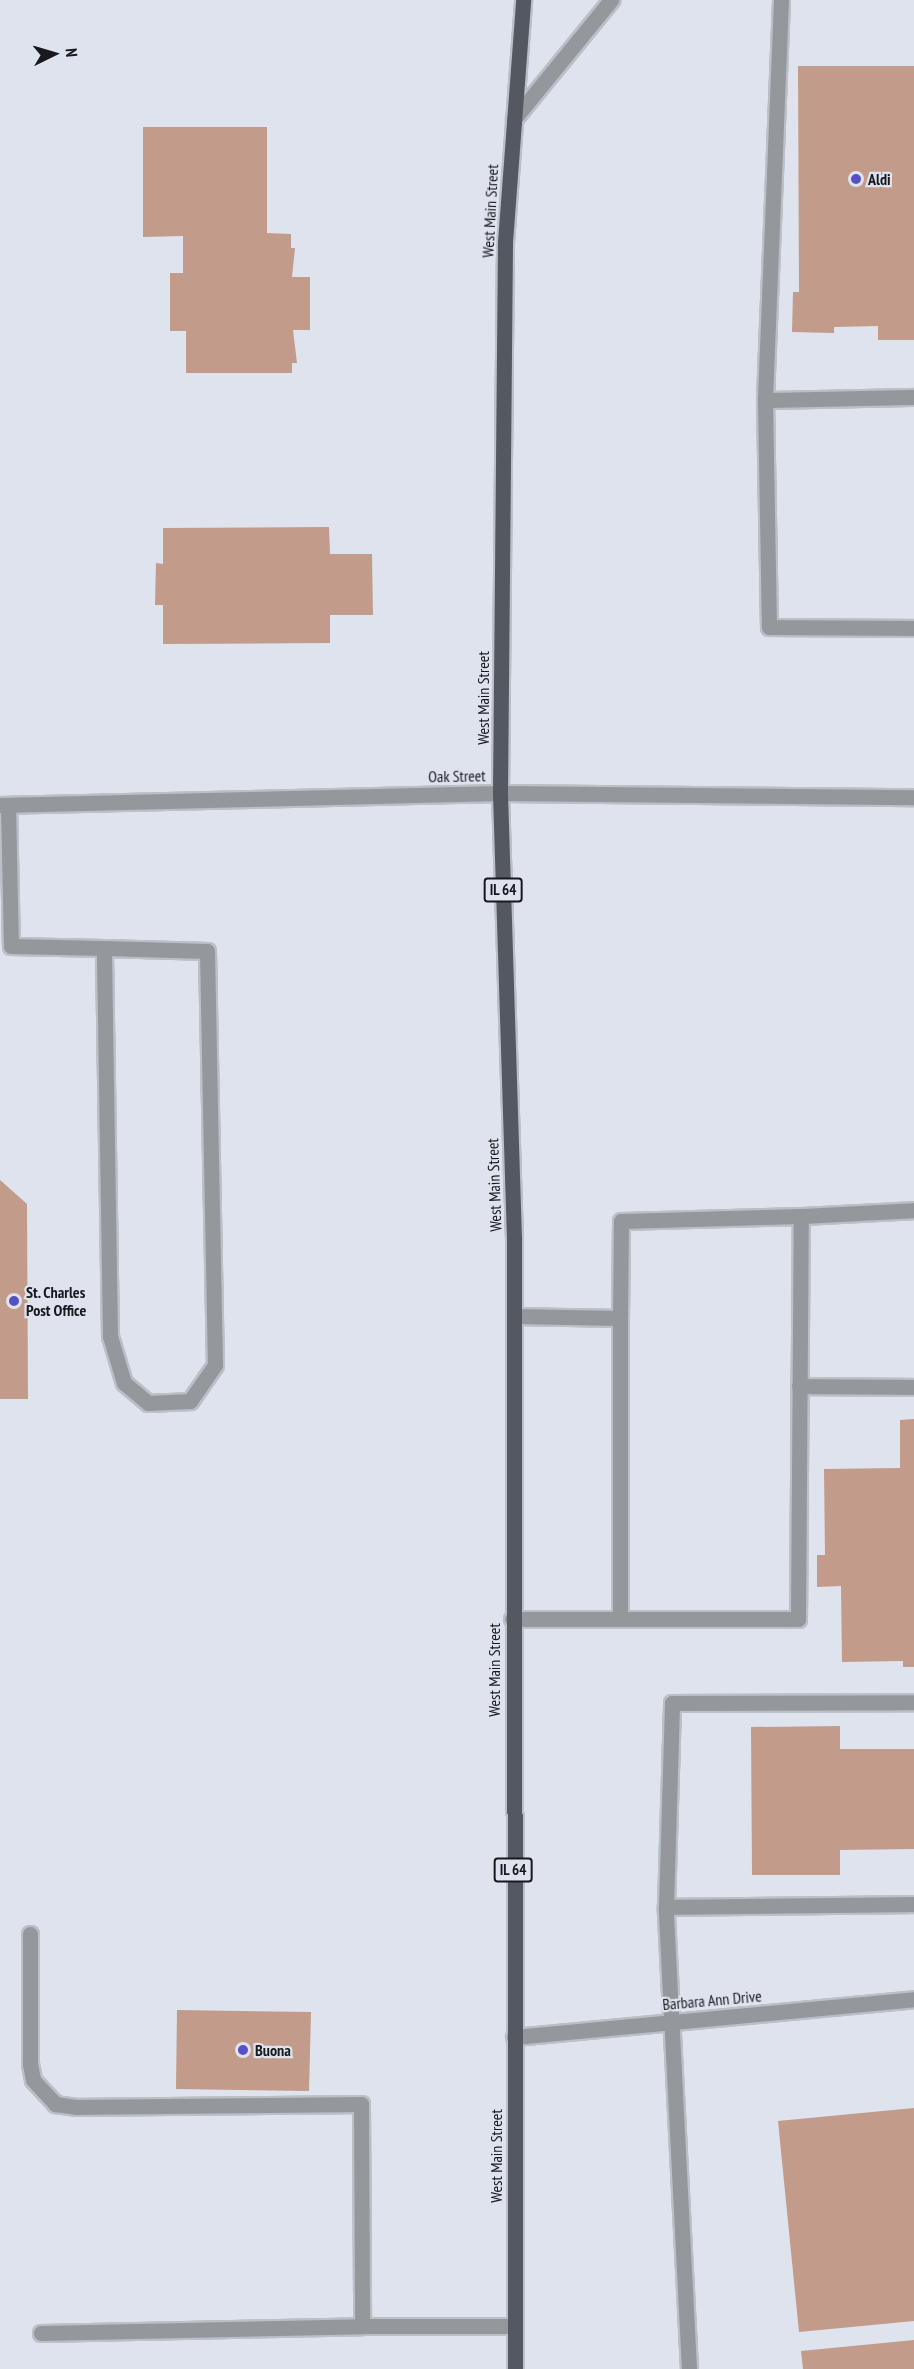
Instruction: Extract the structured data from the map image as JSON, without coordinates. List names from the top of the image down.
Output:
{
  "streets": {
    "main road": ["West Main Street", "IL 64"],
    "street": ["Oak Street", "Barbara Ann Drive"]
  },
  "crossings": [
    ["West Main Street", "Oak Street"],
    ["West Main Street", "Barbara Ann Drive"]
  ],
  "places": ["Aldi", "St. Charles Post Office", "Buona"],
  "north": "right"
}
